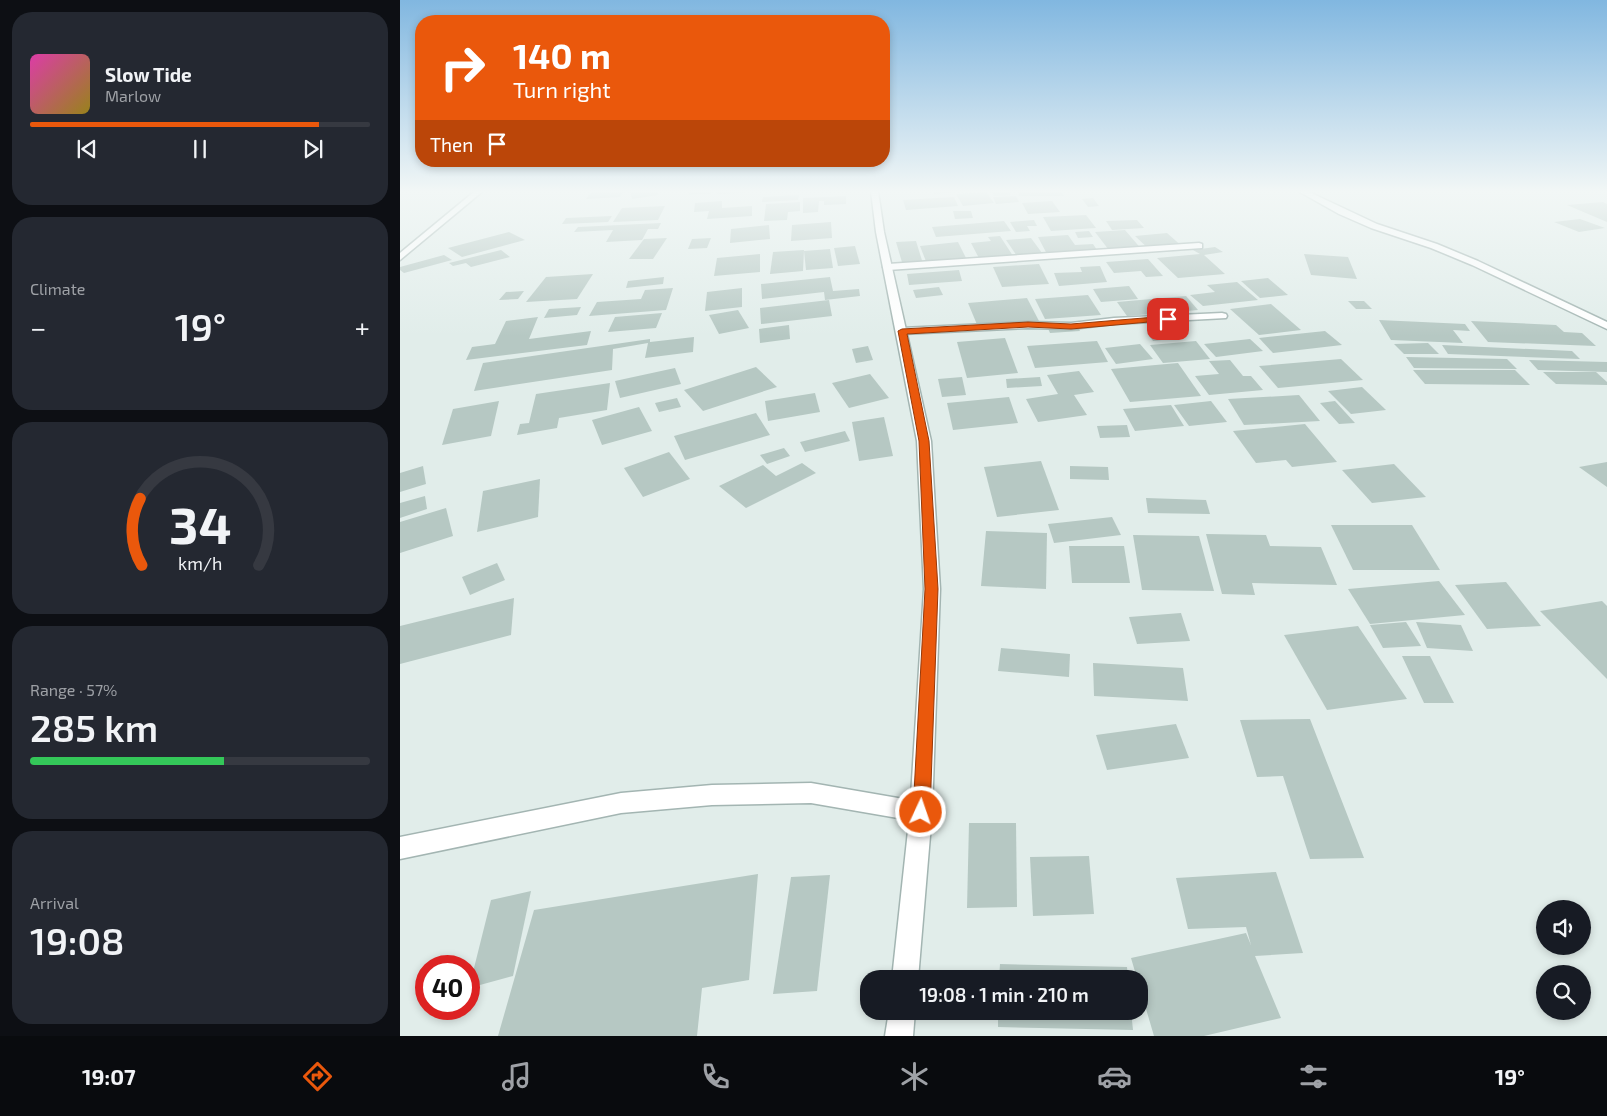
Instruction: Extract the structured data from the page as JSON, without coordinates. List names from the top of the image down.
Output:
{
  "page": {
    "turn": ["140 m", "Turn right"],
    "song": ["Slow Tide", "Marlow"],
    "then": "Then",
    "tile": [
      "Climate",
      ["Range · 57%", "285 km"],
      ["Arrival", "19:08"]
    ],
    "heat": ["−", "19°", "+"],
    "limit": "40",
    "trip": "19:08 · 1 min · 210 m",
    "tabs": ["19:07", "19°"],
    "gauge": ["34", "km/h"]
  }
}
